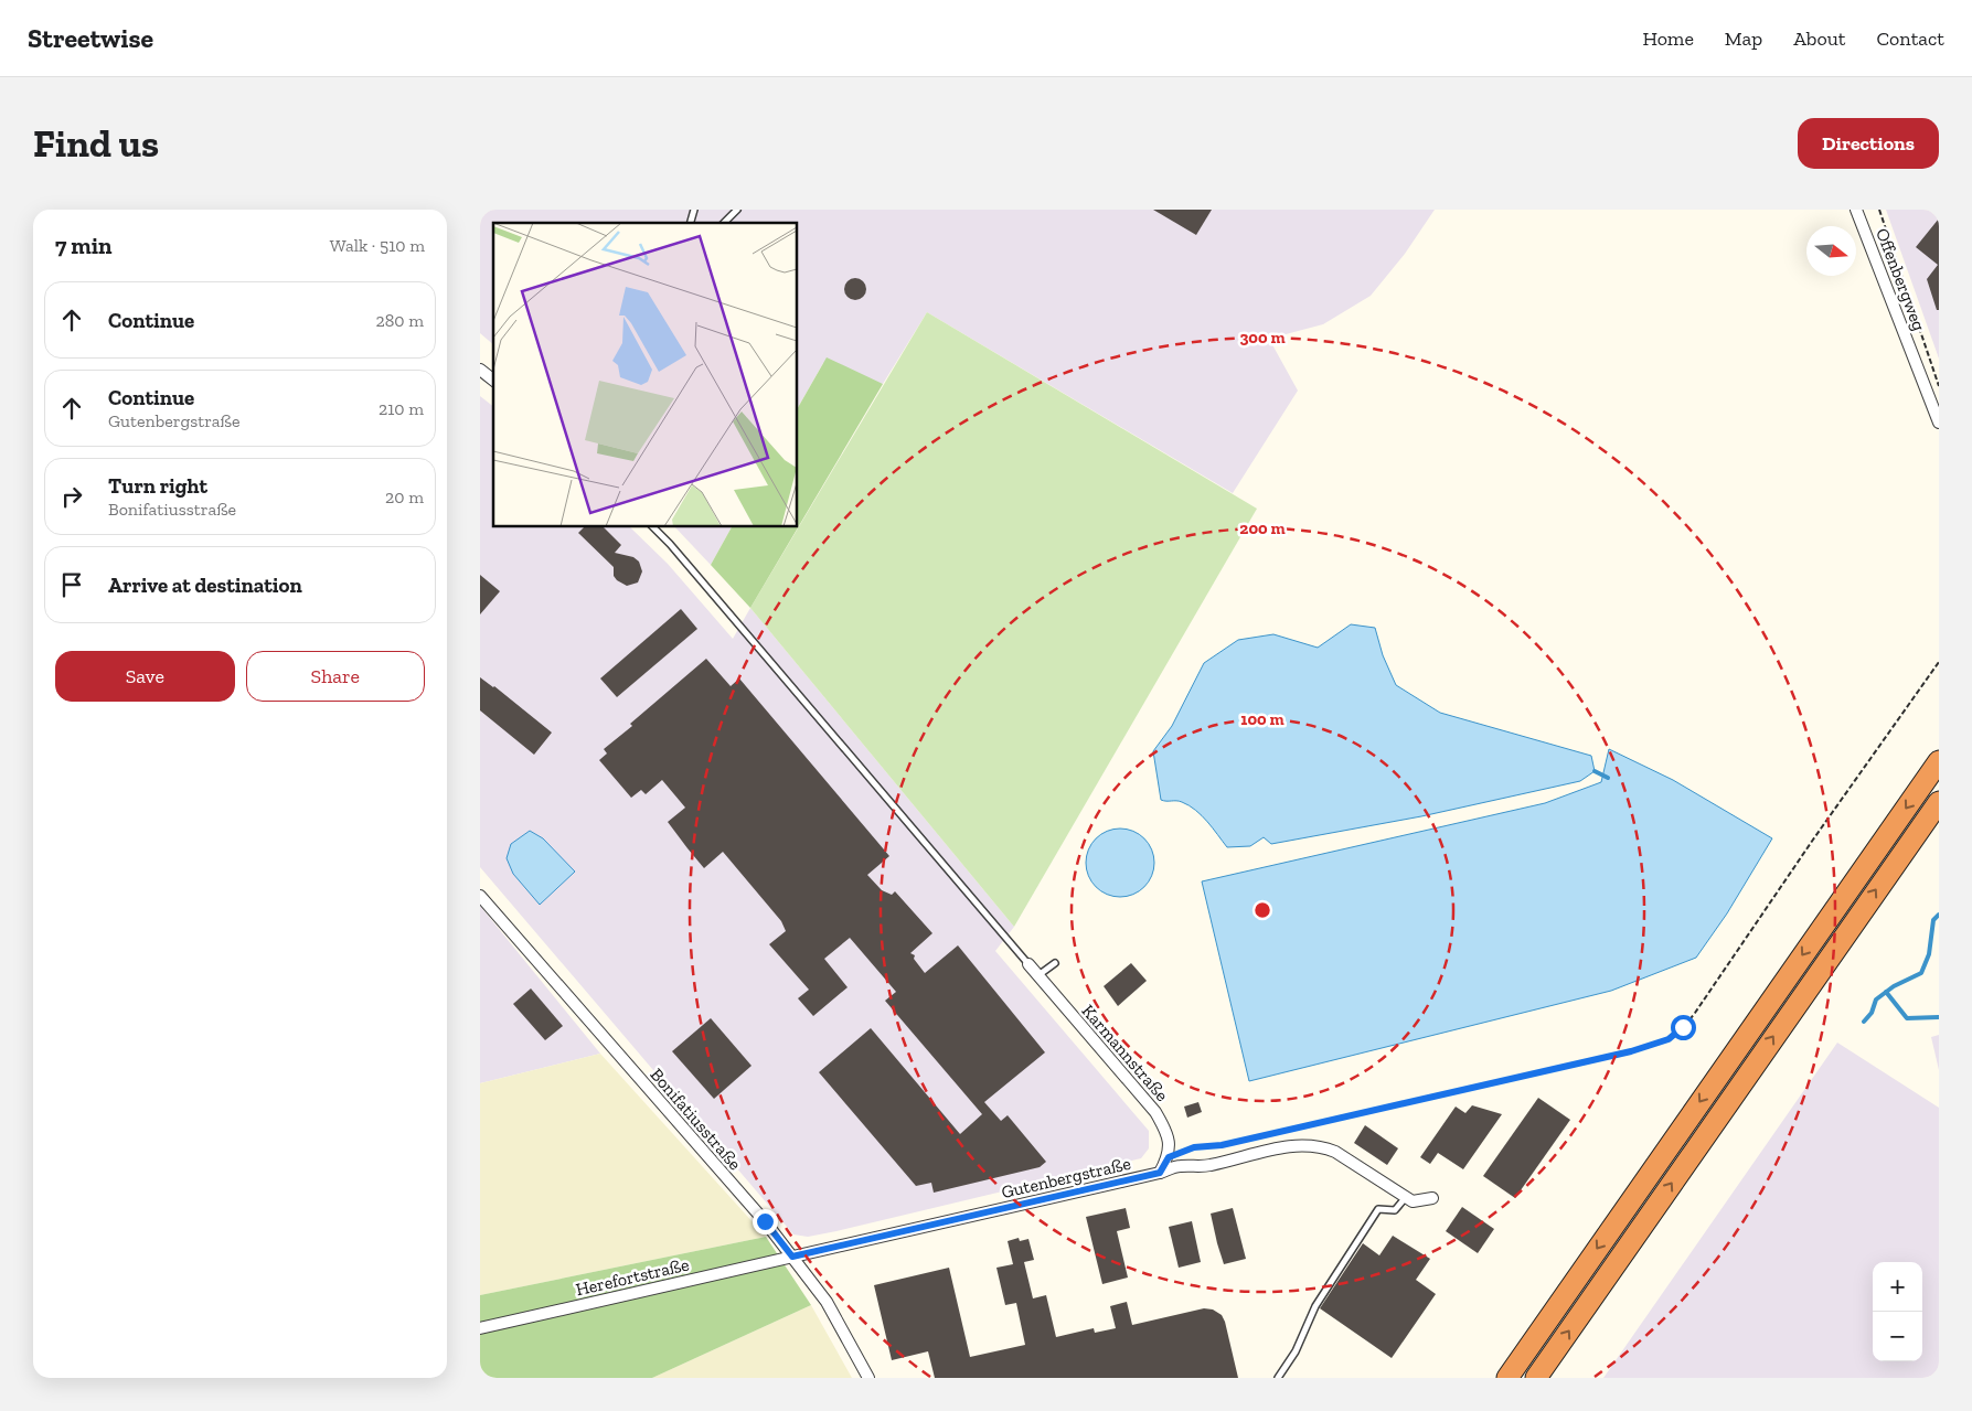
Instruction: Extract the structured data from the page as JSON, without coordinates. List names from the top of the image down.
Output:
{
  "streets": {
    "street": [
      "Offenbergweg",
      "Karmannstraße",
      "Bonifatiusstraße",
      "Gutenbergstraße",
      "Herefortstraße"
    ]
  },
  "crossings": [
    ["Bonifatiusstraße", "Gutenbergstraße"],
    ["Bonifatiusstraße", "Herefortstraße"],
    ["Gutenbergstraße", "Herefortstraße"]
  ],
  "north": "right",
  "page": {
    "header": "Streetwise",
    "nav": [
      "Home",
      "Map",
      "About",
      "Contact"
    ],
    "buttons": [
      "Directions",
      ["Save", "Share"]
    ],
    "title": "Find us",
    "heading": ["7 min", "Walk · 510 m"],
    "list": [
      ["Continue", "280 m"],
      ["Continue", "Gutenbergstraße", "210 m"],
      ["Turn right", "Bonifatiusstraße", "20 m"],
      "Arrive at destination"
    ],
    "map_buttons": ["+", "−"]
  },
  "rings": ["300 m", "200 m", "100 m"]
}
